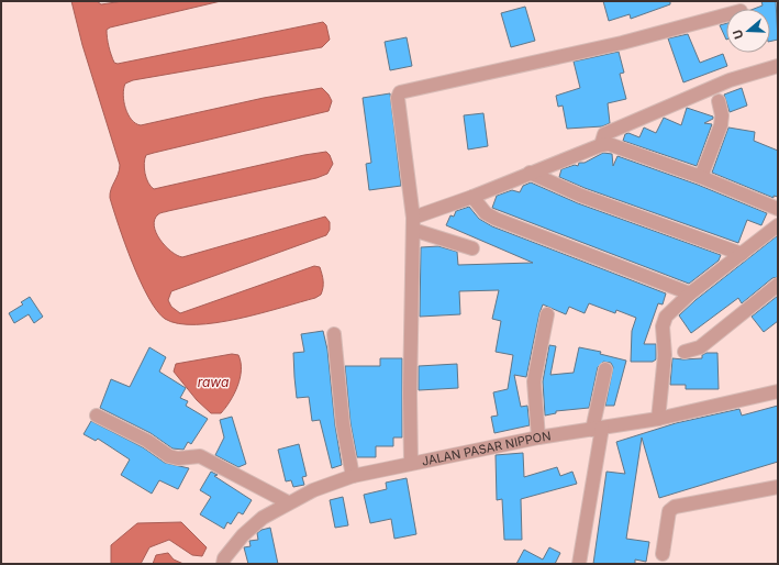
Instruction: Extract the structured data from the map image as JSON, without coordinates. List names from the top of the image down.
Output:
{
  "streets": {
    "street": ["JALAN PASAR NIPPON"]
  },
  "water": ["rawa"],
  "north": "left"
}
